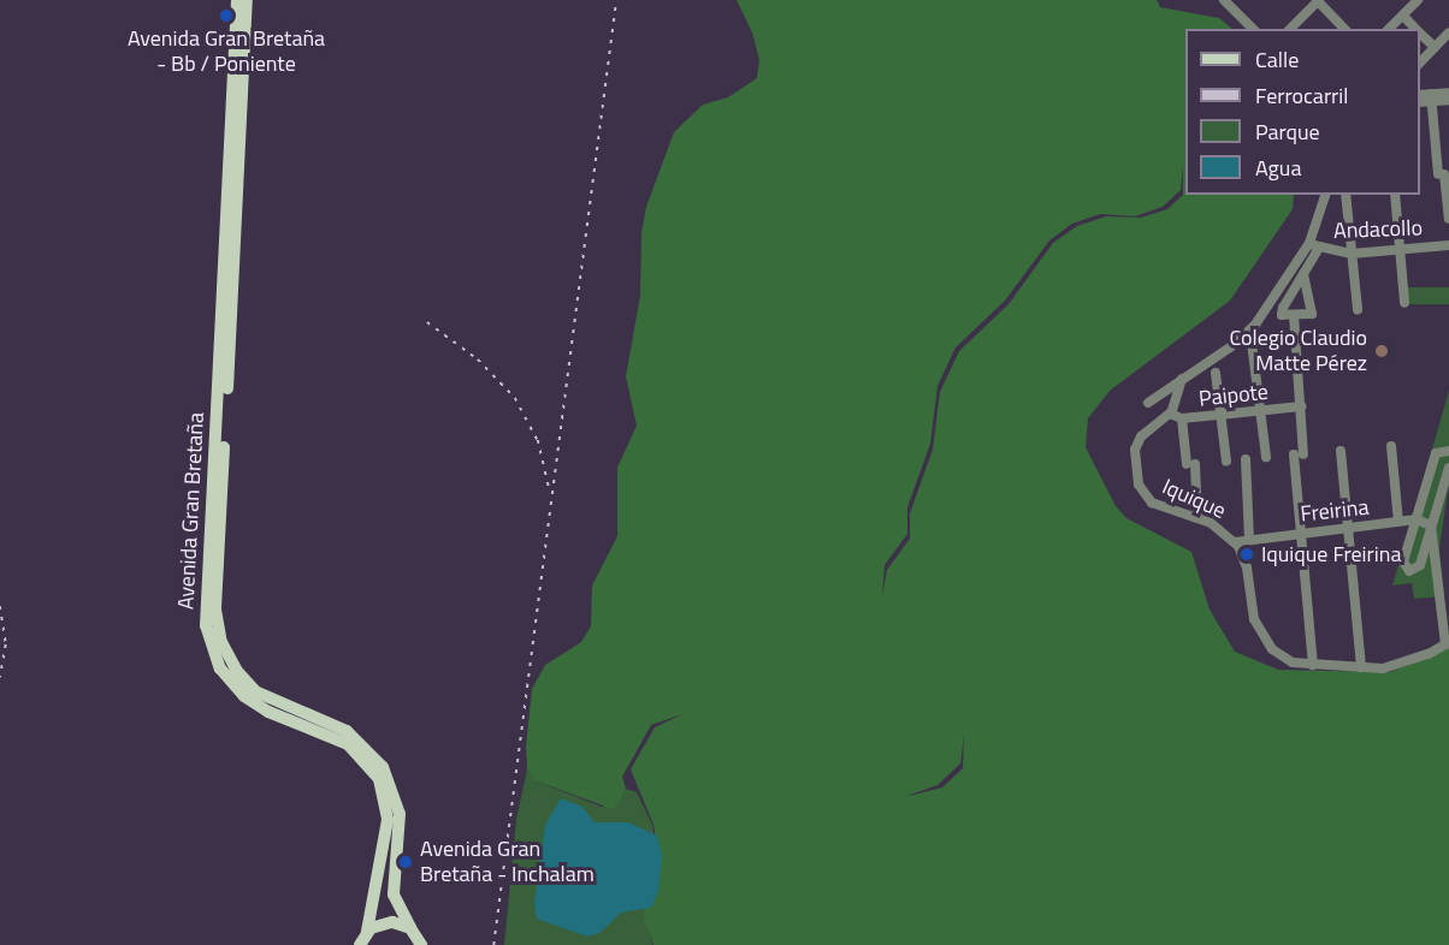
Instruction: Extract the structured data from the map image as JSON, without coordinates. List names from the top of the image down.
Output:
{
  "streets": {
    "main road": ["Avenida Gran Bretaña"],
    "street": [
      "Andacollo",
      "Paipote",
      "Iquique",
      "Freirina"
    ]
  },
  "crossings": [
    ["Paipote", "Iquique"],
    ["Iquique", "Freirina"]
  ],
  "places": [
    "Avenida Gran Bretaña - Bb / Poniente",
    "Colegio Claudio Matte Pérez",
    "Iquique Freirina",
    "Avenida Gran Bretaña - Inchalam"
  ],
  "legend": [
    "Calle",
    "Ferrocarril",
    "Parque",
    "Agua"
  ]
}
